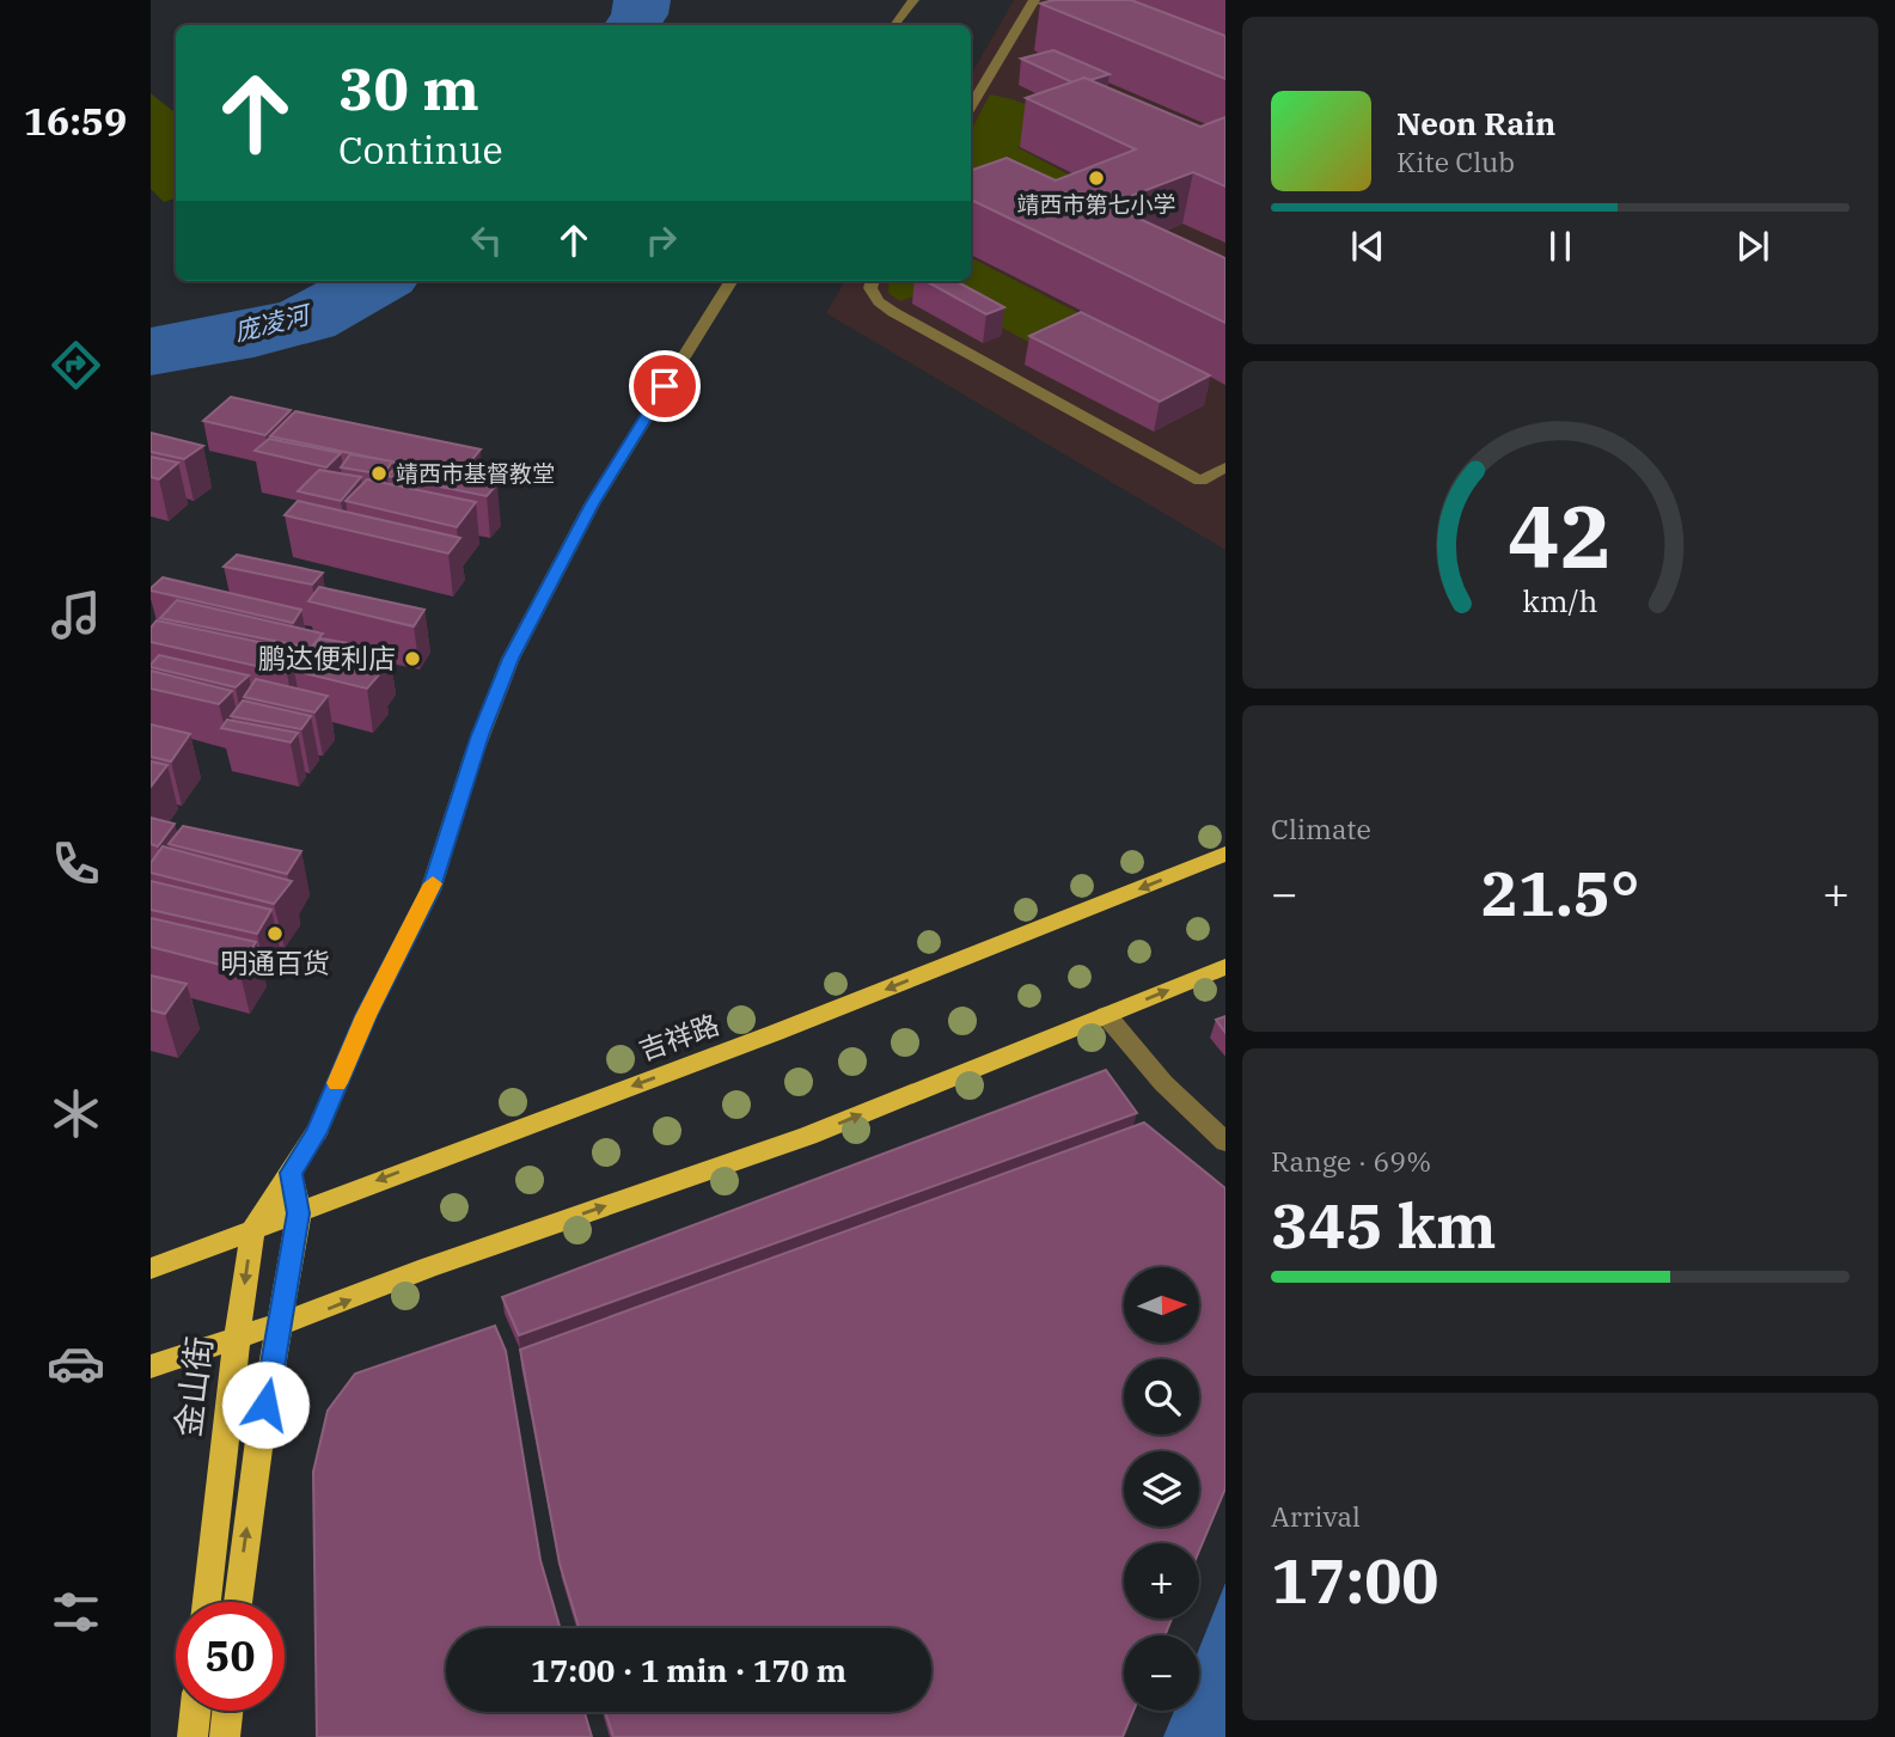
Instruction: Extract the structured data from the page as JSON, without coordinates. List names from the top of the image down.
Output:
{
  "streets": {
    "main road": ["吉祥路", "金山街"]
  },
  "crossings": [
    ["吉祥路", "金山街"]
  ],
  "water": ["庞凌河"],
  "places": [
    "靖西市第七小学",
    "靖西市基督教堂",
    "鹏达便利店",
    "明通百货"
  ],
  "north": "right",
  "page": {
    "tabs": "16:59",
    "turn": ["30 m", "Continue"],
    "song": ["Neon Rain", "Kite Club"],
    "tile": [
      "Climate",
      ["Range · 69%", "345 km"],
      ["Arrival", "17:00"]
    ],
    "heat": ["−", "21.5°", "+"],
    "map_buttons": ["+", "−"],
    "limit": "50",
    "trip": "17:00 · 1 min · 170 m",
    "gauge": ["42", "km/h"]
  }
}
